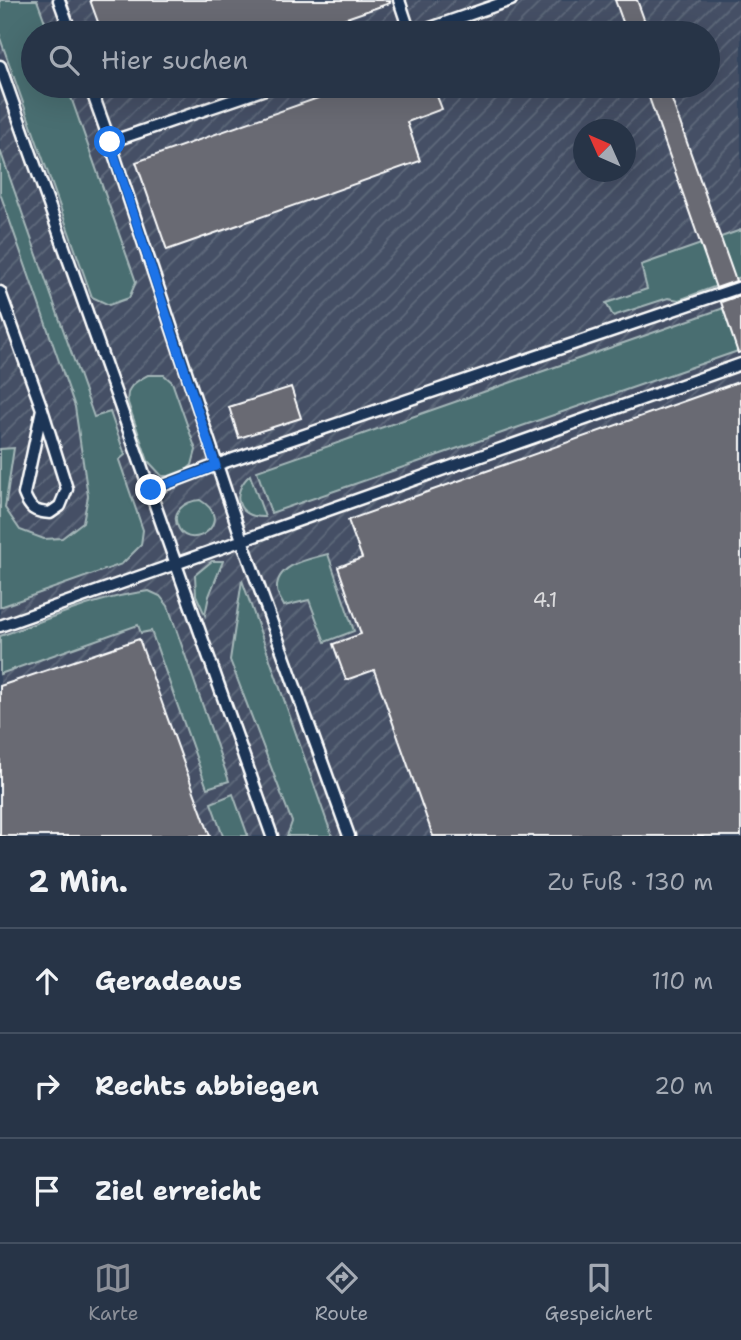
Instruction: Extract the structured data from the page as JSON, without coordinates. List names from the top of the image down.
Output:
{
  "house_numbers": ["4.1"],
  "north": "top left",
  "page": {
    "search": "Hier suchen",
    "heading": ["2 Min.", "Zu Fuß · 130 m"],
    "list": [
      ["Geradeaus", "110 m"],
      ["Rechts abbiegen", "20 m"],
      "Ziel erreicht"
    ],
    "nav": ["Karte", "Route", "Gespeichert"]
  }
}
